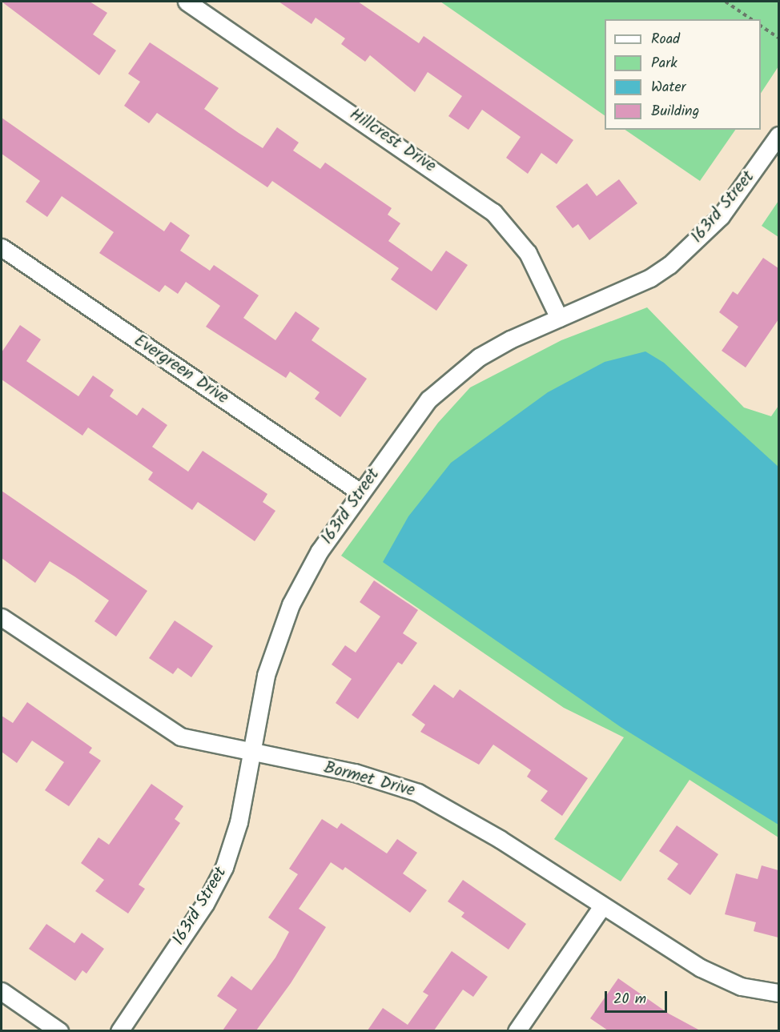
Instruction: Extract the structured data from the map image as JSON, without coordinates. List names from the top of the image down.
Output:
{
  "streets": {
    "street": [
      "Hillcrest Drive",
      "163rd Street",
      "Evergreen Drive",
      "Bormet Drive"
    ]
  },
  "crossings": [
    ["Hillcrest Drive", "163rd Street"],
    ["163rd Street", "Evergreen Drive"],
    ["163rd Street", "Bormet Drive"]
  ],
  "legend": [
    "Road",
    "Park",
    "Water",
    "Building"
  ],
  "scale_bar": "20 m"
}
